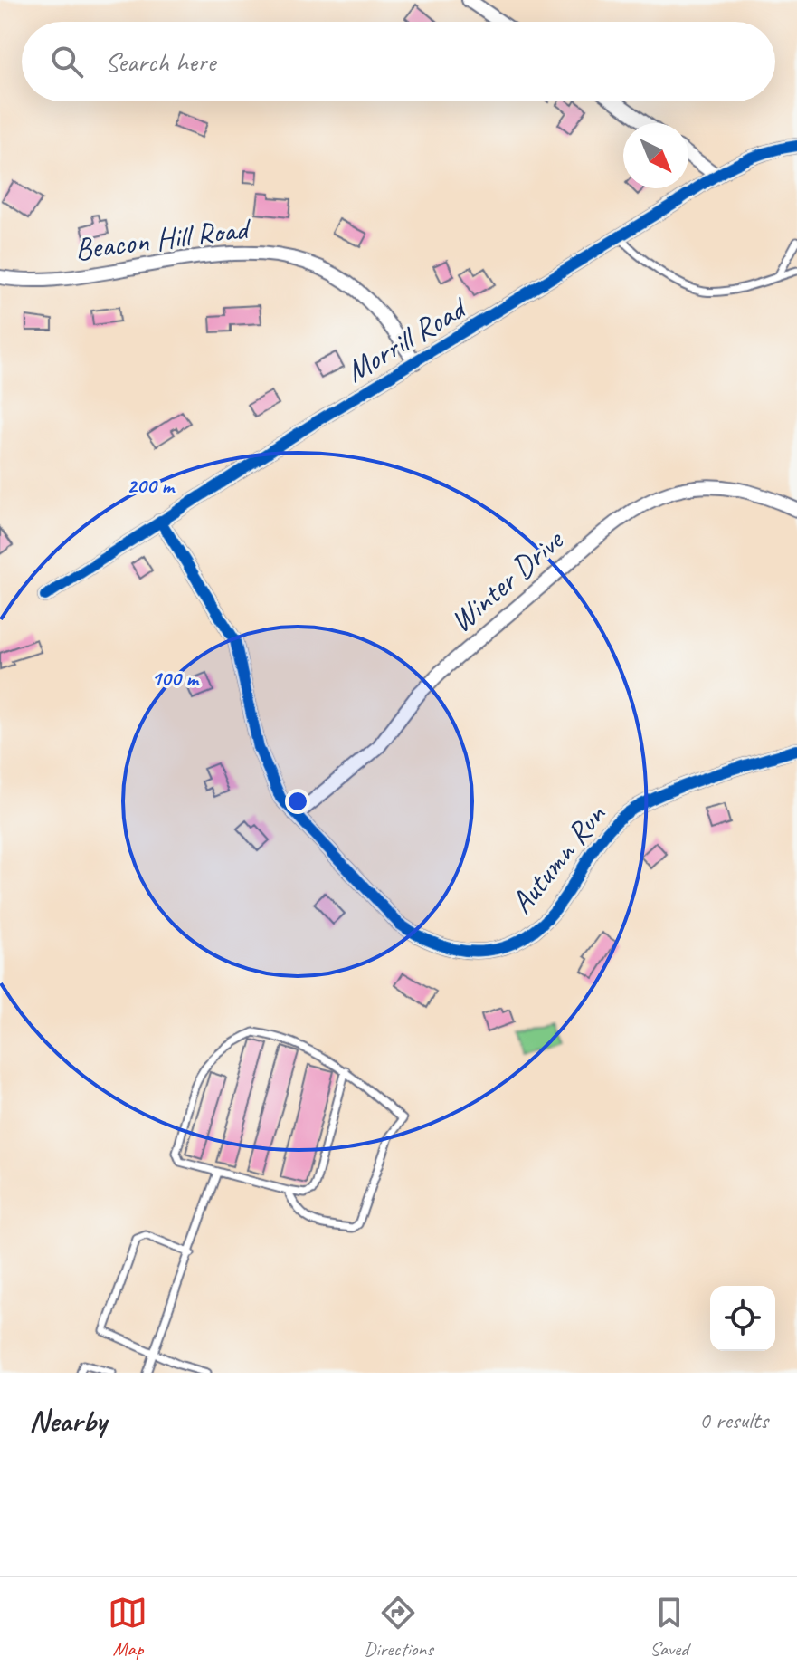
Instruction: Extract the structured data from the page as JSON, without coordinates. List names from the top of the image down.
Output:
{
  "streets": {
    "street": [
      "Beacon Hill Road",
      "Morrill Road",
      "Winter Drive",
      "Autumn Run"
    ]
  },
  "crossings": [
    ["Beacon Hill Road", "Morrill Road"],
    ["Morrill Road", "Autumn Run"],
    ["Winter Drive", "Autumn Run"]
  ],
  "north": "bottom right",
  "page": {
    "search": "Search here",
    "heading": ["Nearby", "0 results"],
    "nav": ["Map", "Directions", "Saved"]
  },
  "rings": ["200 m", "100 m"]
}
